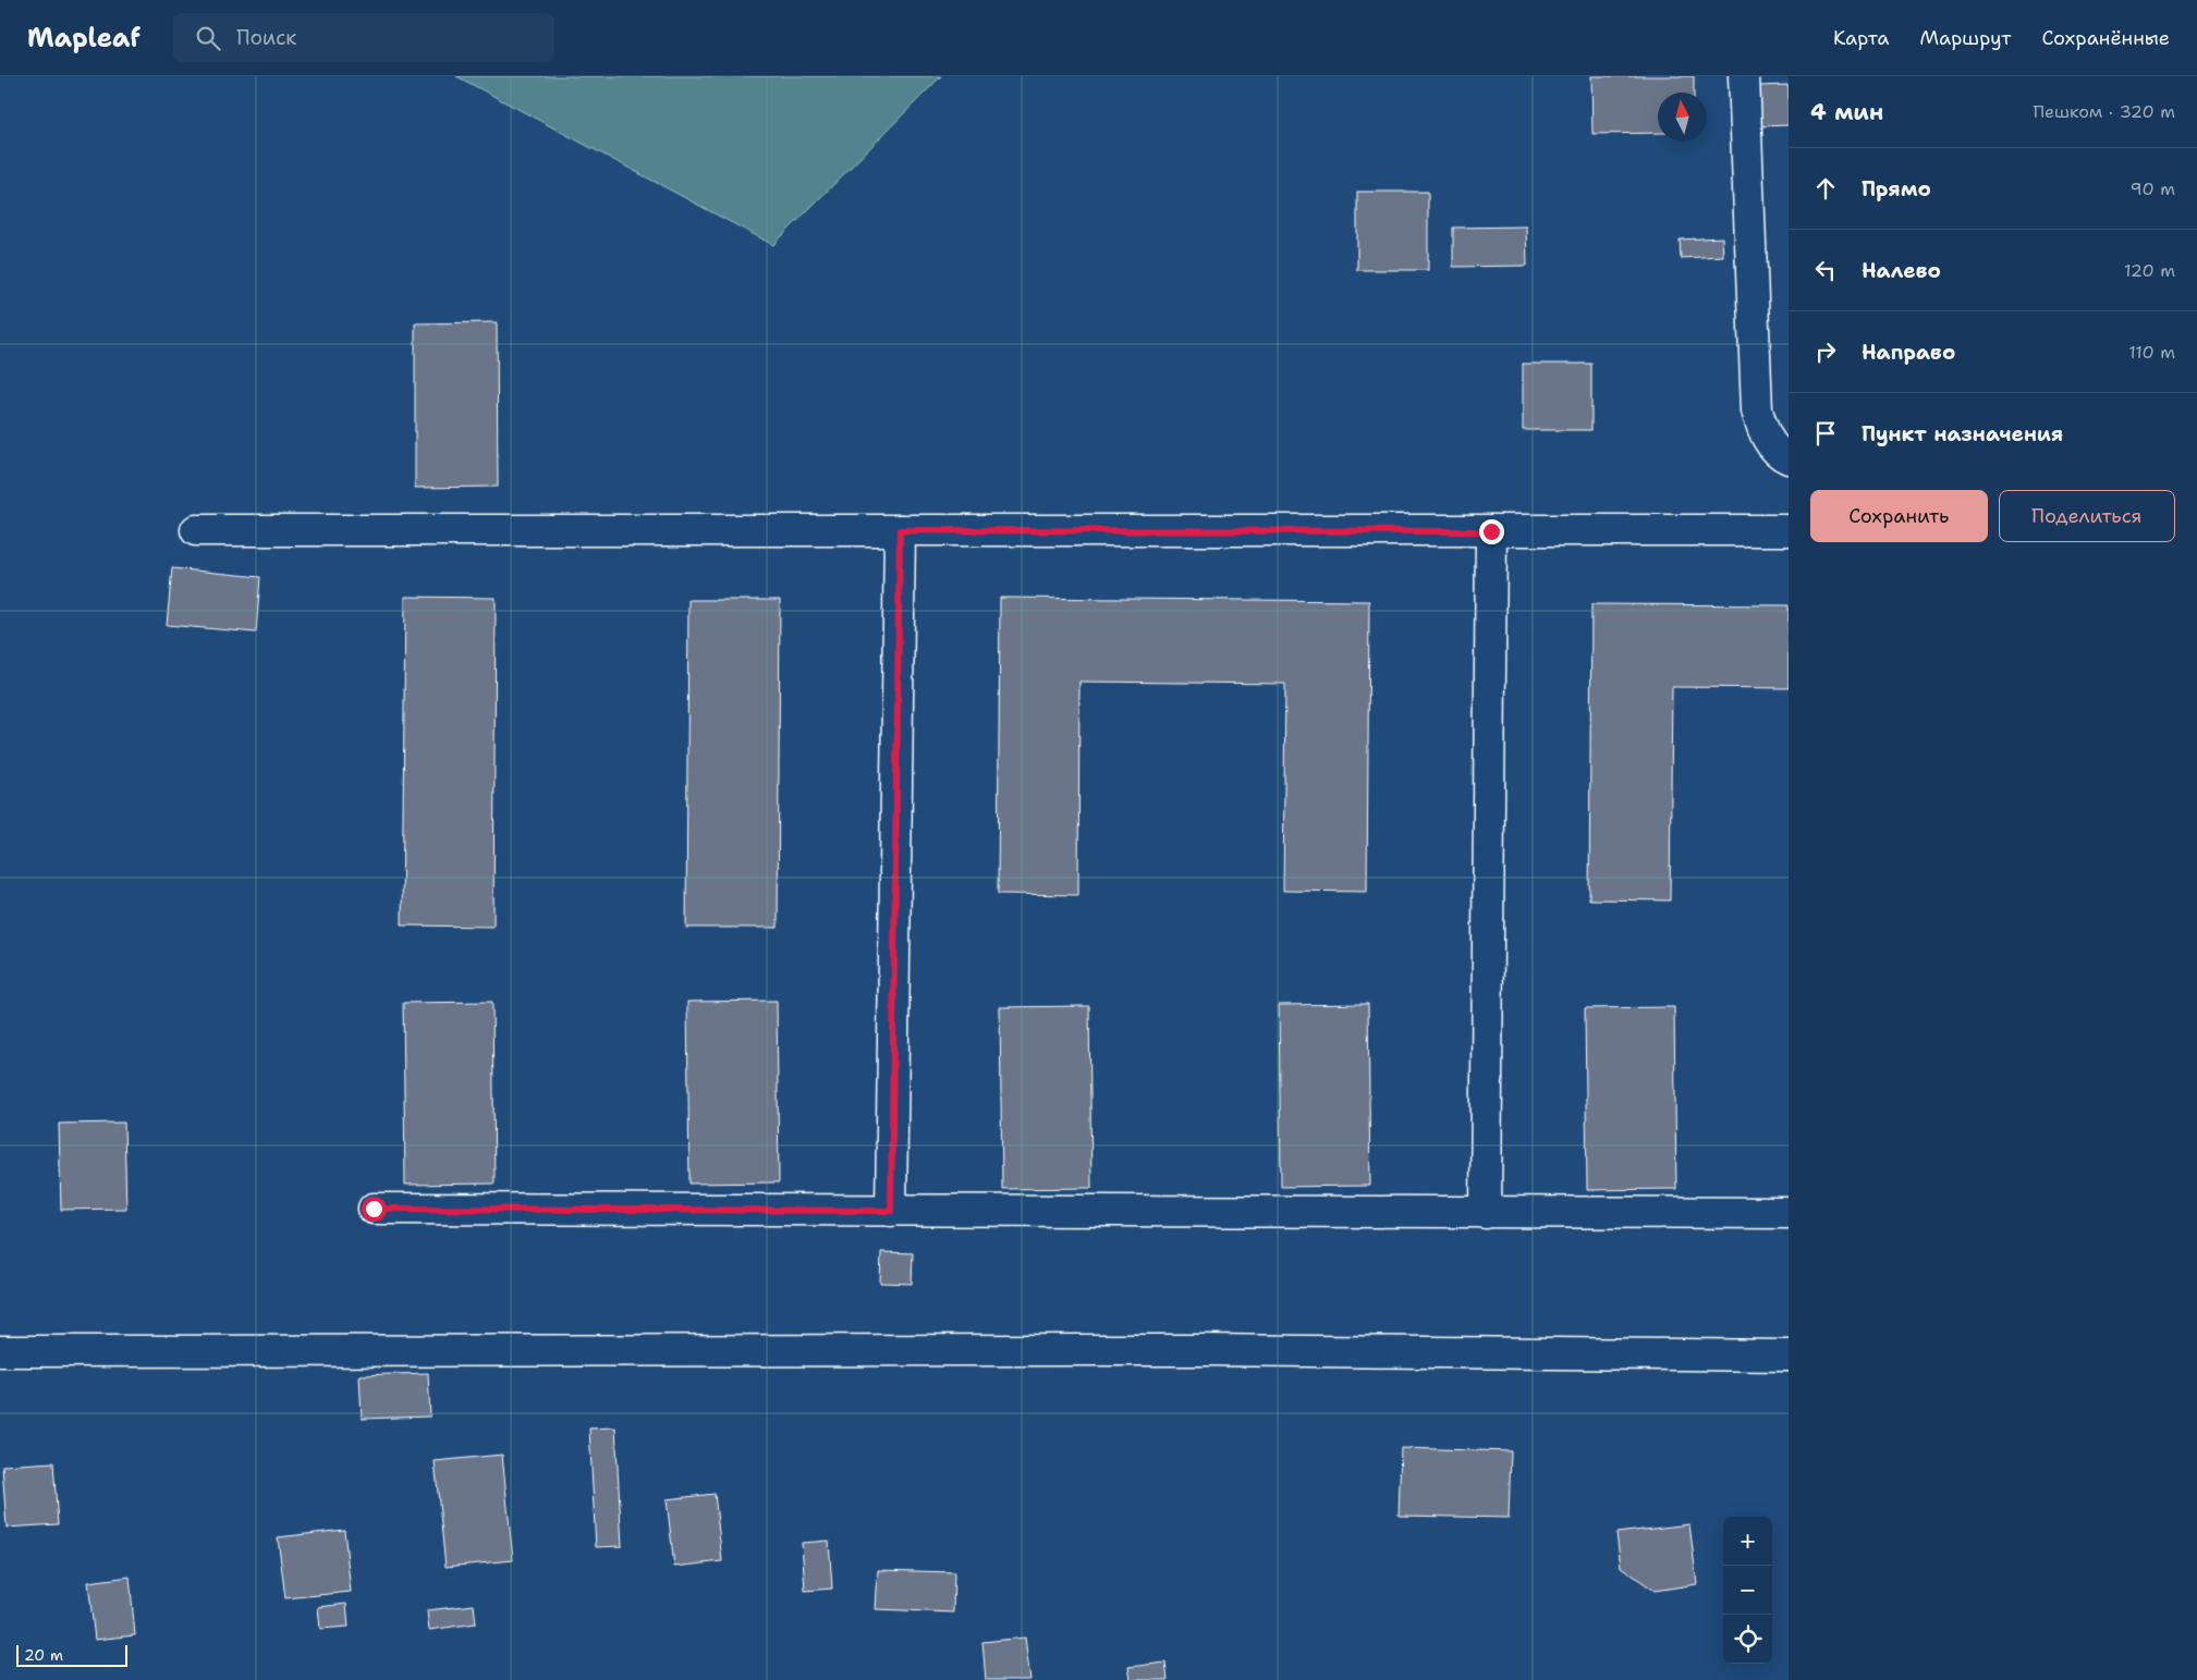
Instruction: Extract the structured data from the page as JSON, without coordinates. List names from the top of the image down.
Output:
{
  "scale_bar": "20 m",
  "north": "top",
  "page": {
    "header": "Mapleaf",
    "search": "Поиск",
    "nav": ["Карта", "Маршрут", "Сохранённые"],
    "heading": ["4 мин", "Пешком · 320 m"],
    "list": [
      ["Прямо", "90 m"],
      ["Налево", "120 m"],
      ["Направо", "110 m"],
      "Пункт назначения"
    ],
    "buttons": ["Сохранить", "Поделиться"],
    "map_buttons": ["+", "−"],
    "scale": "20 m"
  }
}
